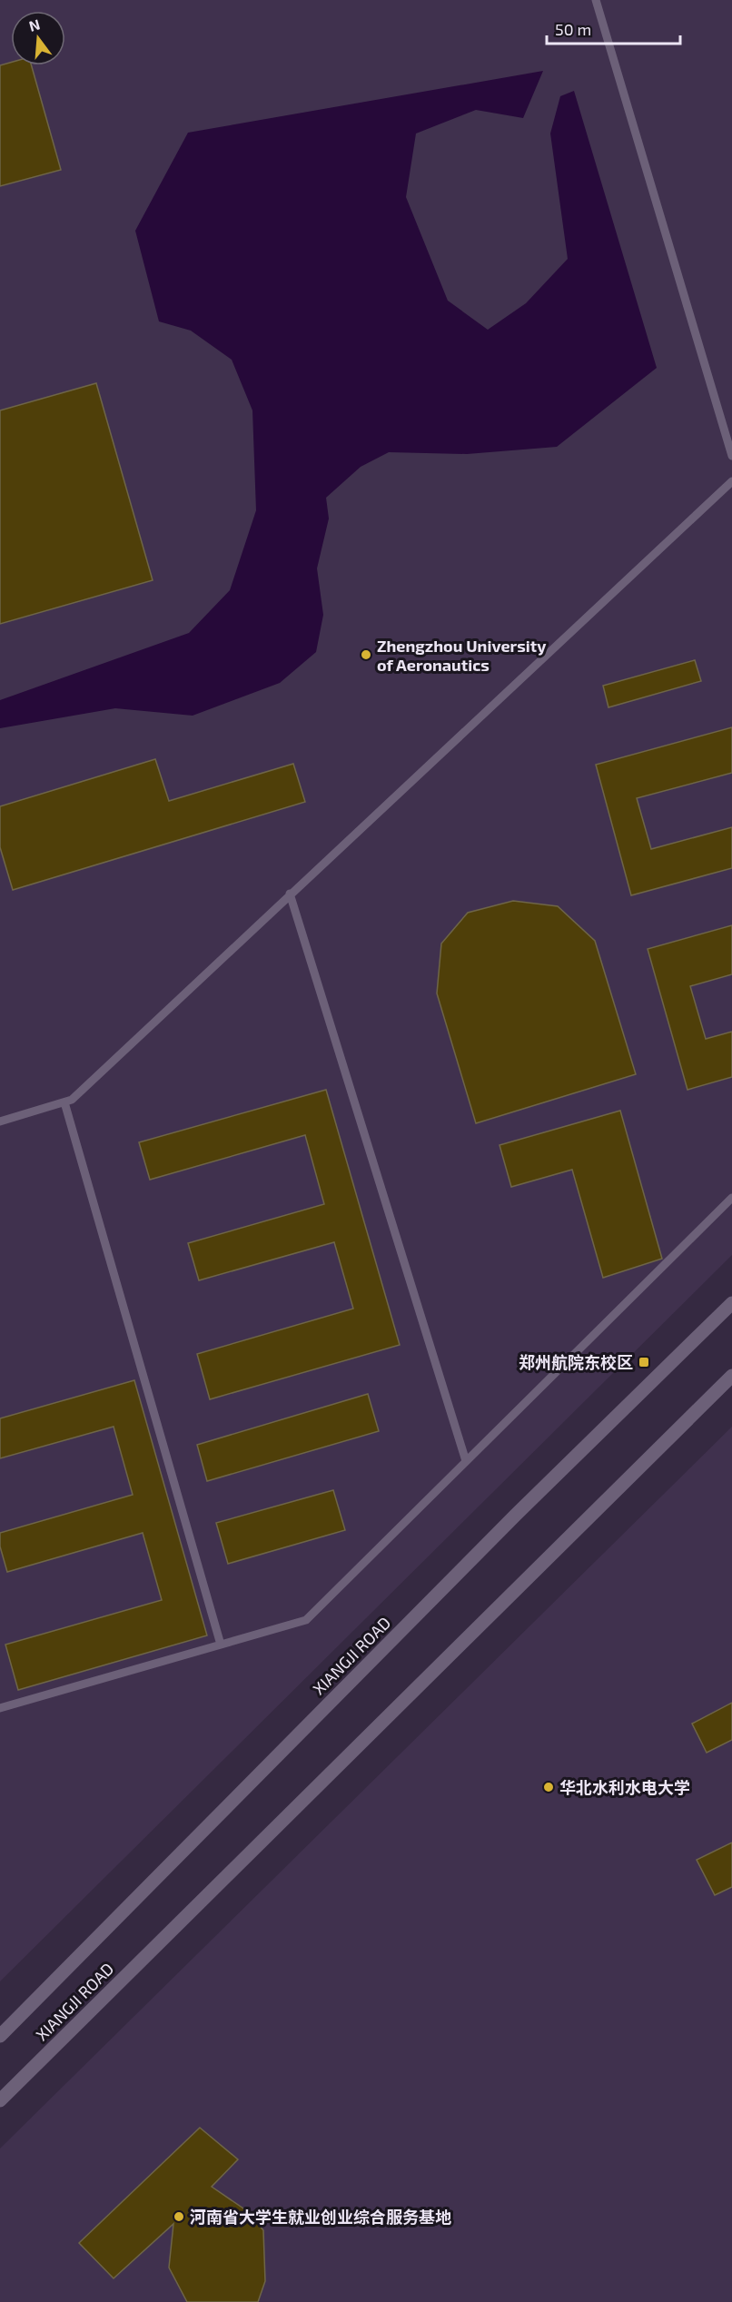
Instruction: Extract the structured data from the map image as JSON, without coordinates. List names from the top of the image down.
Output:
{
  "streets": {
    "street": ["XIANGJI ROAD"]
  },
  "places": {
    "other": ["Zhengzhou University of Aeronautics", "华北水利水电大学", "河南省大学生就业创业综合服务基地"],
    "transit": ["郑州航院东校区"]
  },
  "scale_bar": "50 m",
  "north": "top"
}
